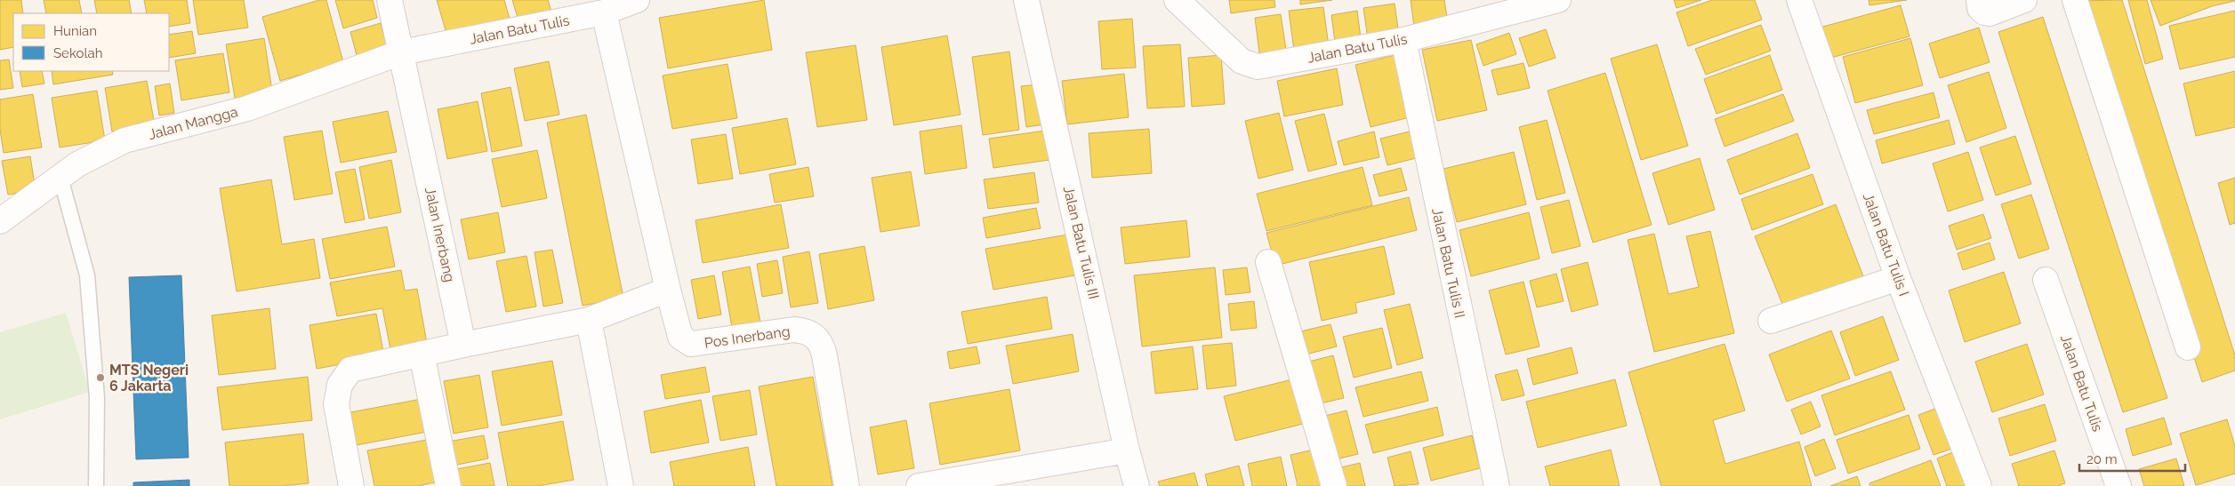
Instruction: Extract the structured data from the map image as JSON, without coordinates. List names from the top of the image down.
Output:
{
  "streets": {
    "street": [
      "Jalan Batu Tulis",
      "Jalan Mangga",
      "Jalan Inerbang",
      "Jalan Batu Tulis III",
      "Jalan Batu Tulis I",
      "Jalan Batu Tulis II",
      "Pos Inerbang"
    ]
  },
  "crossings": [
    ["Jalan Batu Tulis", "Jalan Mangga"],
    ["Jalan Batu Tulis", "Jalan Inerbang"],
    ["Jalan Batu Tulis", "Jalan Batu Tulis II"],
    ["Jalan Mangga", "Jalan Inerbang"]
  ],
  "places": ["MTS Negeri 6 Jakarta"],
  "legend": ["Hunian", "Sekolah"],
  "scale_bar": "20 m"
}
